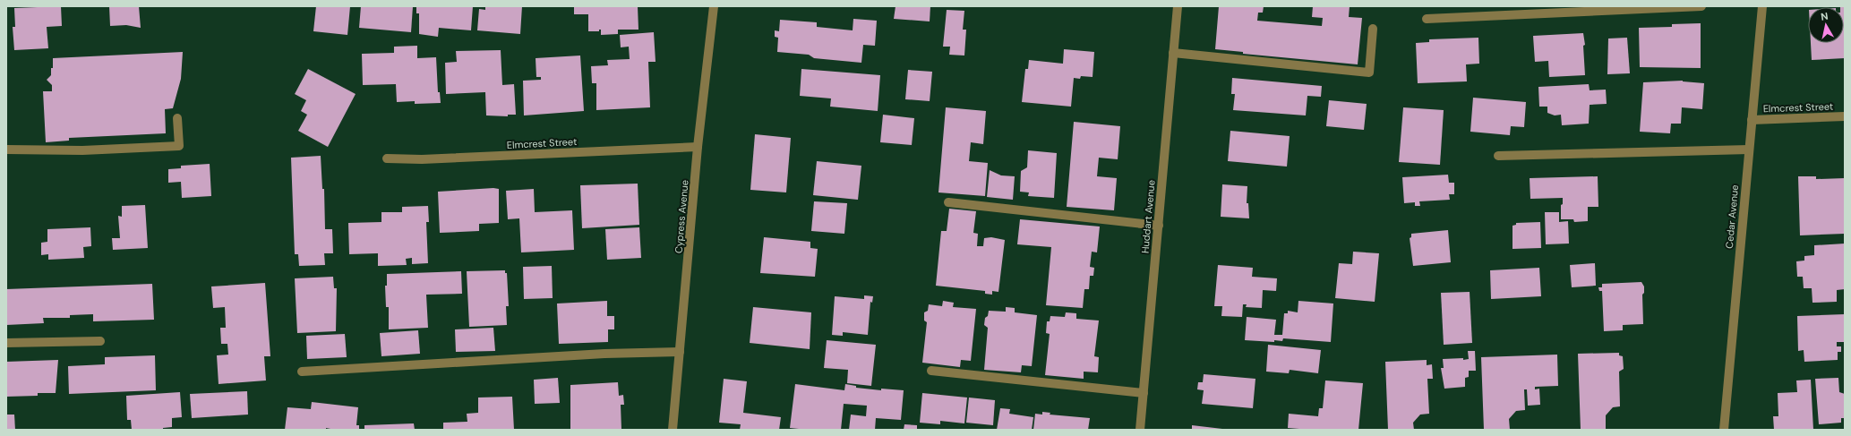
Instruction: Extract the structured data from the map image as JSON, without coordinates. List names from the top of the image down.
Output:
{
  "streets": {
    "street": [
      "Elmcrest Street",
      "Cypress Avenue",
      "Huddart Avenue",
      "Cedar Avenue"
    ]
  },
  "crossings": [
    ["Elmcrest Street", "Cypress Avenue"],
    ["Elmcrest Street", "Cedar Avenue"]
  ],
  "north": "top"
}
